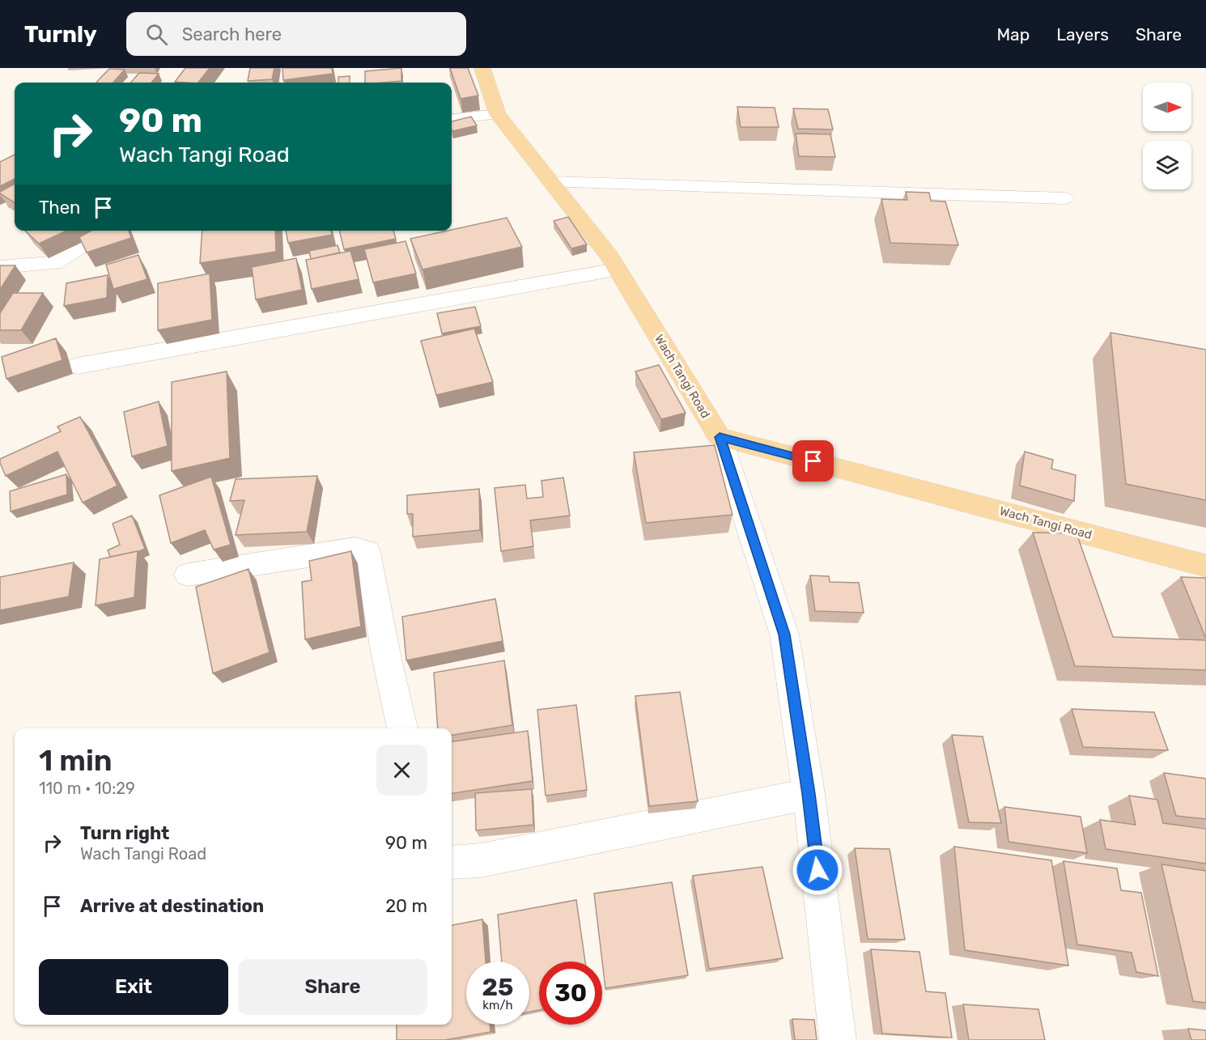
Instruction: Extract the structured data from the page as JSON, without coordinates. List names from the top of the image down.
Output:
{
  "streets": {
    "main road": ["Wach Tangi Road"]
  },
  "north": "right",
  "page": {
    "header": "Turnly",
    "search": "Search here",
    "nav": ["Map", "Layers", "Share"],
    "turn": ["90 m", "Wach Tangi Road"],
    "then": "Then",
    "heading": ["1 min", "110 m · 10:29"],
    "list": [
      {
        "name": "Turn right",
        "note": "Wach Tangi Road",
        "value": "90 m"
      },
      {
        "name": "Arrive at destination",
        "value": "20 m"
      }
    ],
    "buttons": ["Exit", "Share"],
    "speed": "25 km/h",
    "limit": "30"
  }
}
